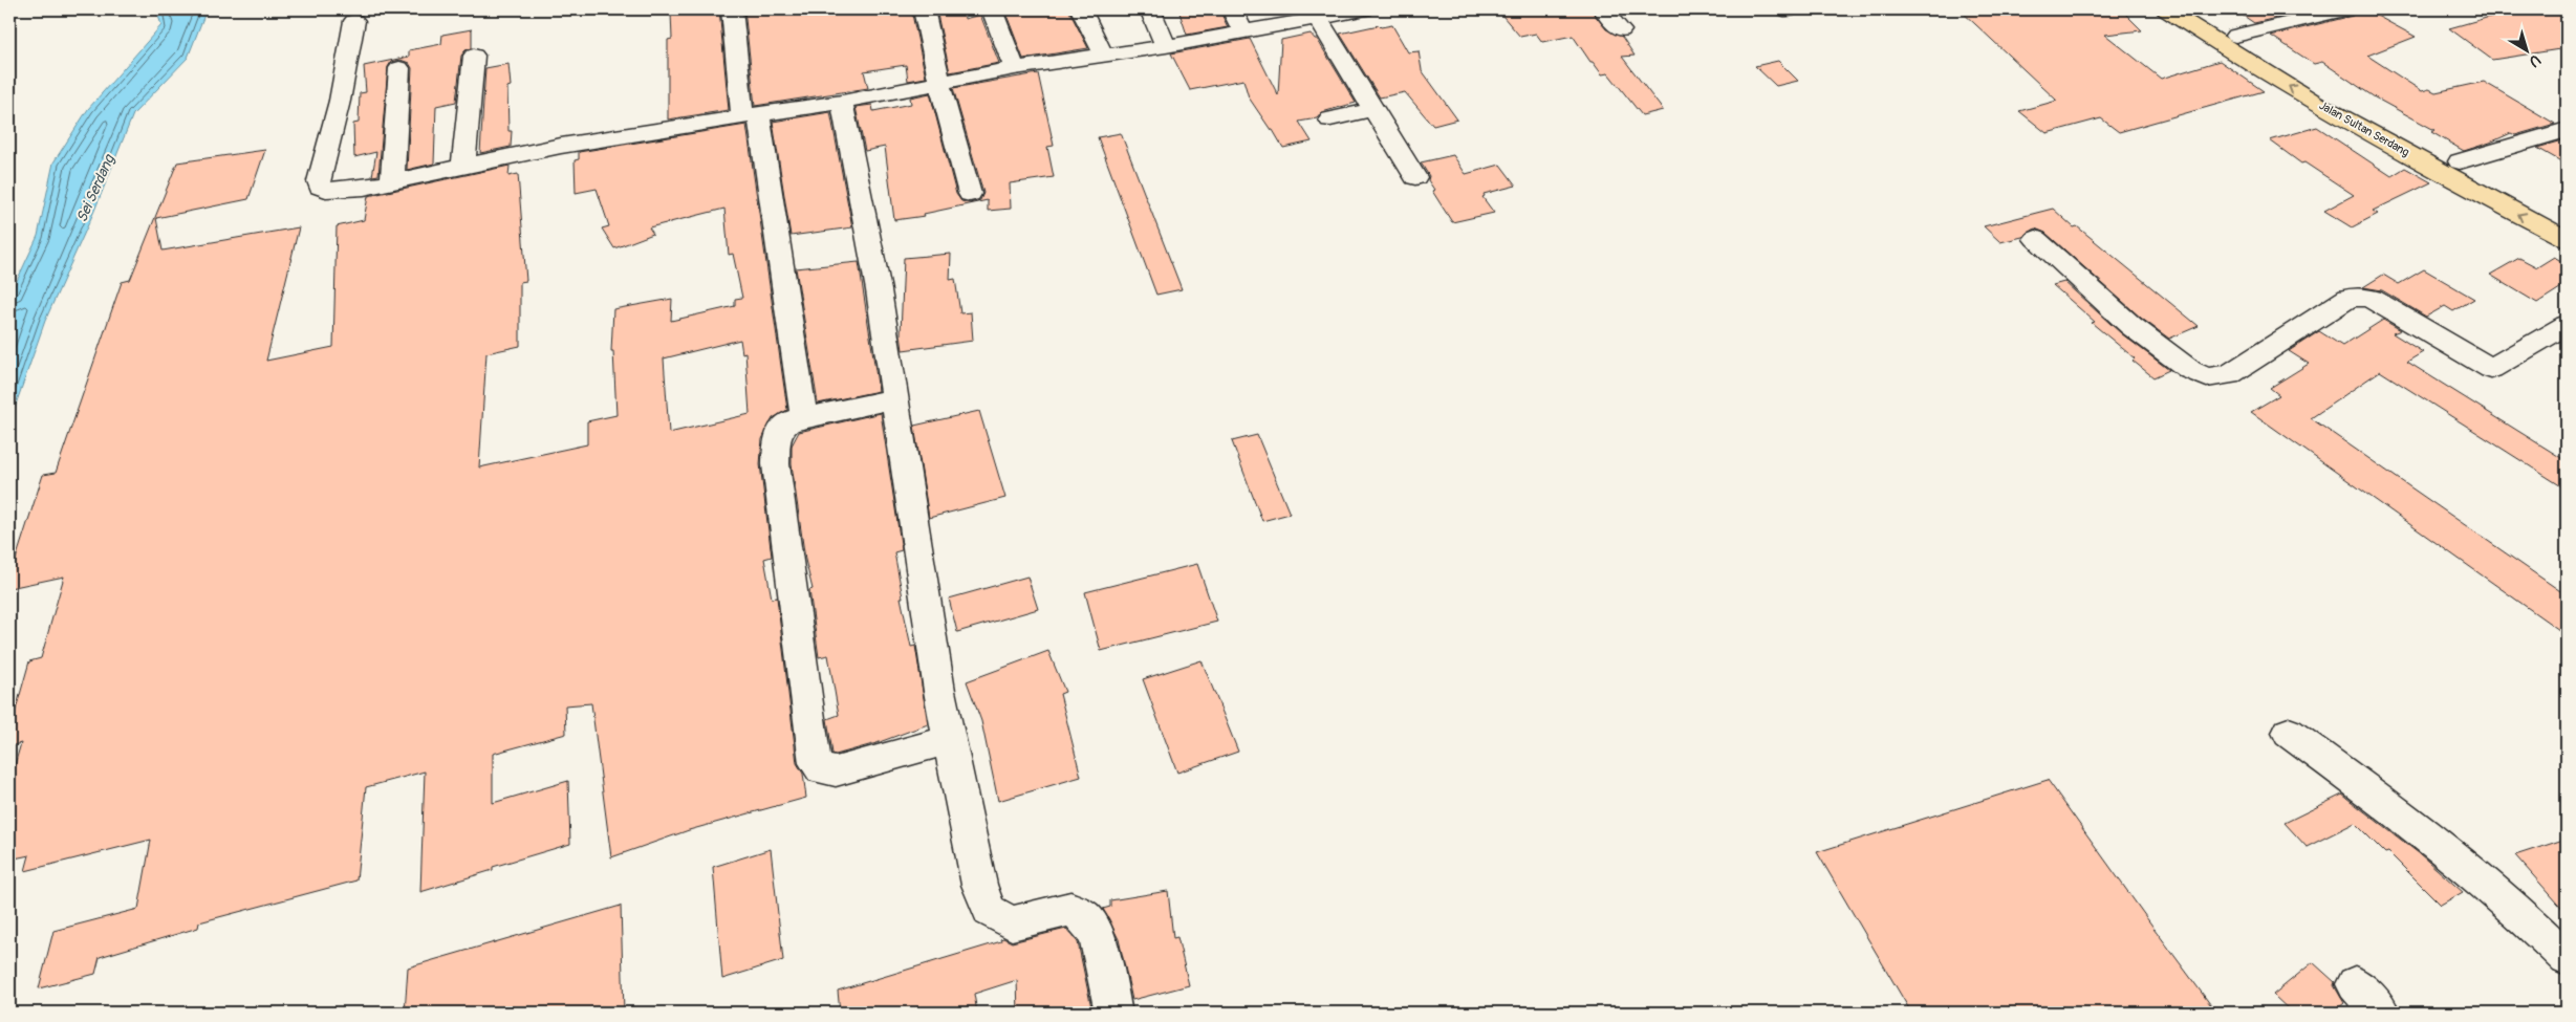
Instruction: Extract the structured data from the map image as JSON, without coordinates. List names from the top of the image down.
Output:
{
  "streets": {
    "highway": ["Jalan Sultan Serdang"]
  },
  "water": ["Sei Serdang"],
  "north": "bottom right"
}
